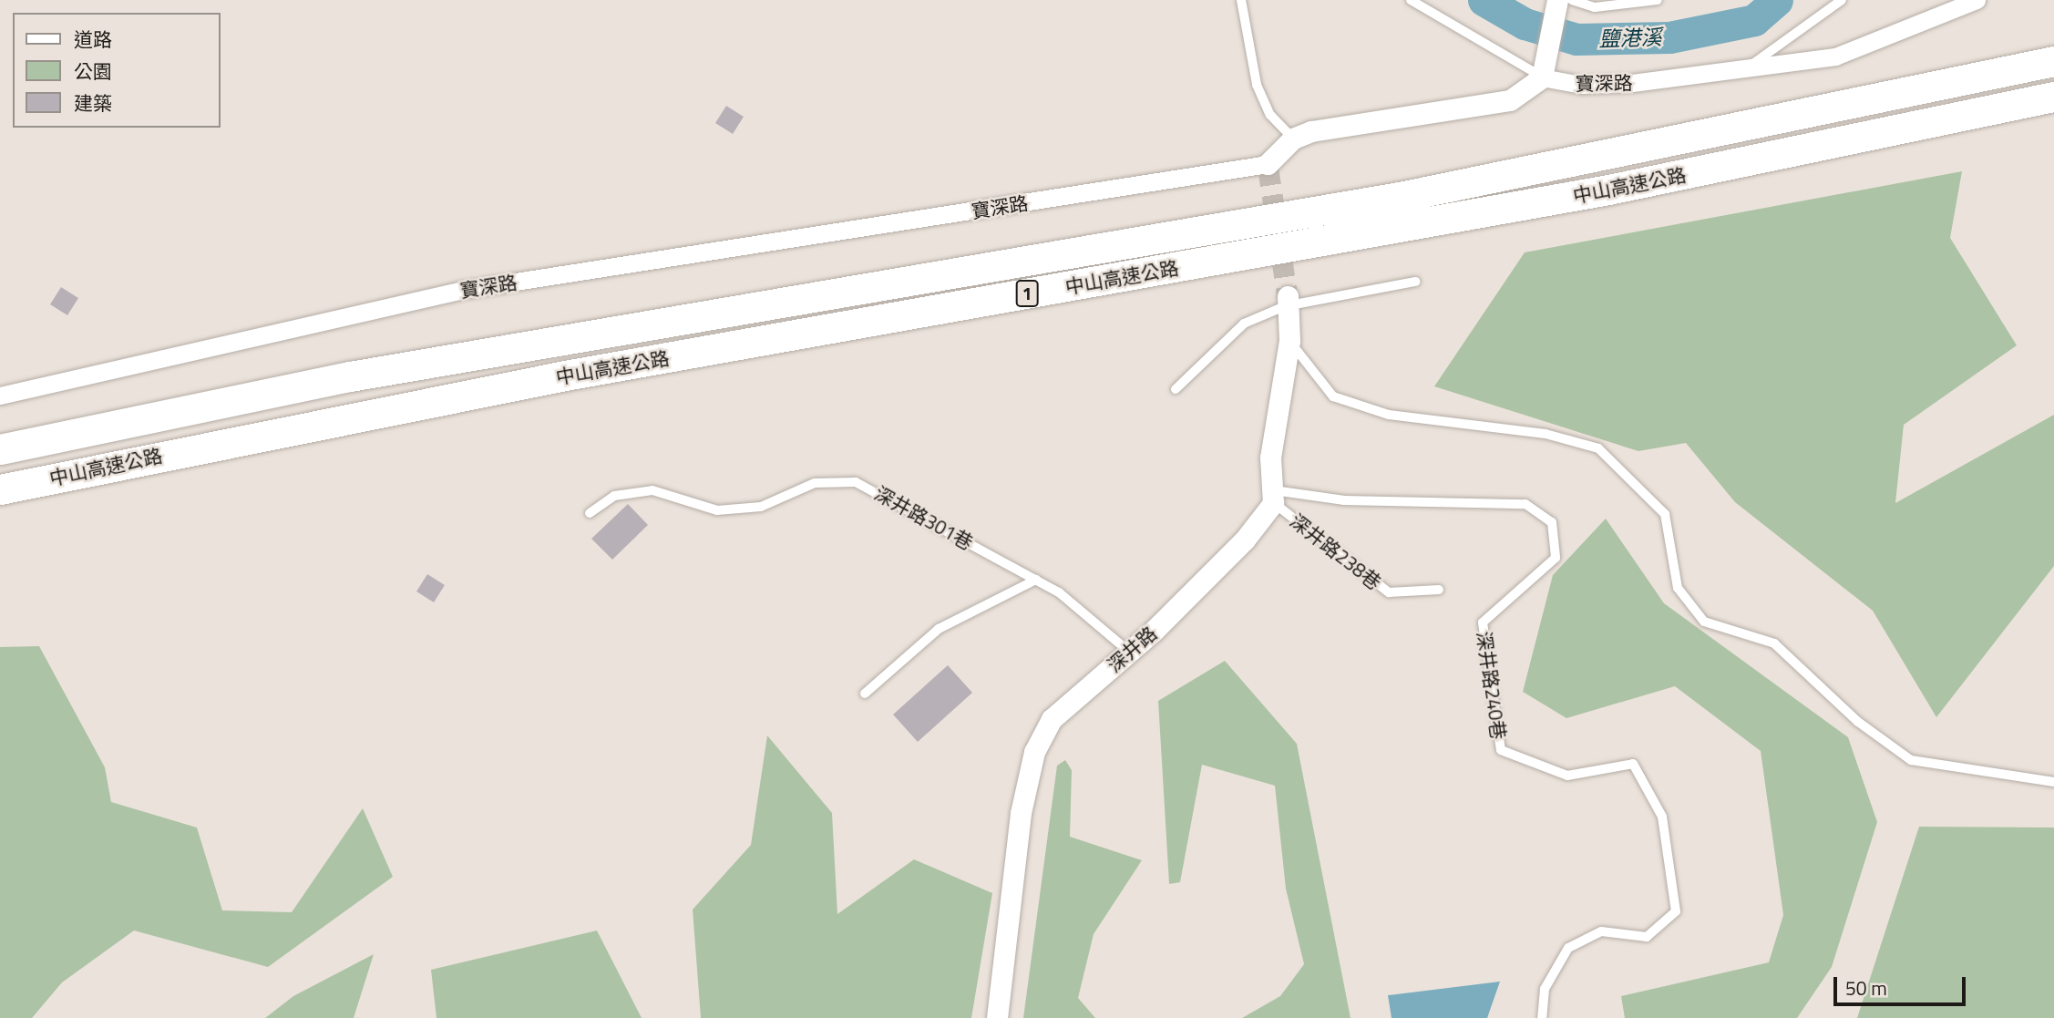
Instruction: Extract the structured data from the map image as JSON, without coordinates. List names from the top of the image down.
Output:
{
  "streets": {
    "highway": ["中山高速公路", "1"],
    "street": ["寶深路", "深井路"],
    "lane": ["深井路301巷", "深井路238巷", "深井路240巷"]
  },
  "crossings": [
    ["深井路301巷", "深井路"],
    ["深井路238巷", "深井路"],
    ["深井路238巷", "深井路240巷"],
    ["深井路", "深井路240巷"]
  ],
  "water": ["鹽港溪"],
  "legend": ["道路", "公園", "建築"],
  "scale_bar": "50 m"
}
